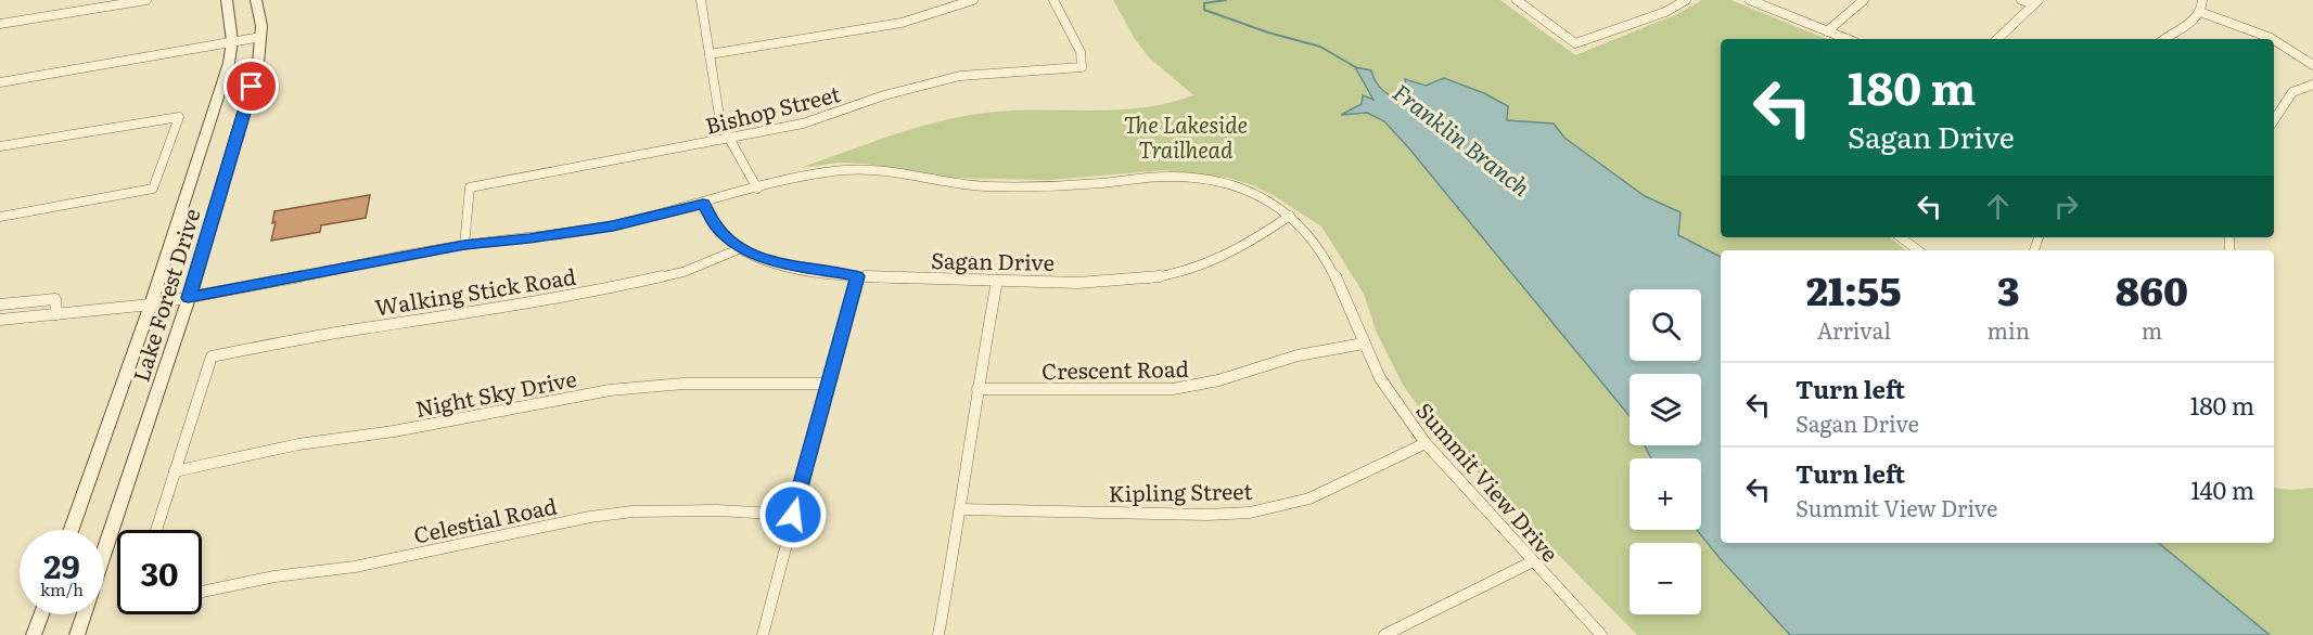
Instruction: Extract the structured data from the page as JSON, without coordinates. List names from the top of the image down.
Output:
{
  "streets": {
    "main road": ["Lake Forest Drive"],
    "street": [
      "Bishop Street",
      "Sagan Drive",
      "Walking Stick Road",
      "Crescent Road",
      "Night Sky Drive",
      "Summit View Drive",
      "Kipling Street",
      "Celestial Road"
    ]
  },
  "crossings": [
    ["Bishop Street", "Summit View Drive"],
    ["Sagan Drive", "Walking Stick Road"],
    ["Sagan Drive", "Summit View Drive"],
    ["Walking Stick Road", "Night Sky Drive"],
    ["Lake Forest Drive", "Summit View Drive"],
    ["Crescent Road", "Summit View Drive"],
    ["Summit View Drive", "Kipling Street"]
  ],
  "water": ["Franklin Branch"],
  "parks": ["The Lakeside Trailhead"],
  "page": {
    "turn": ["180 m", "Sagan Drive"],
    "eta": [
      "21:55",
      "Arrival",
      "3",
      "min",
      "860",
      "m"
    ],
    "map_buttons": ["+", "−"],
    "list": [
      {
        "name": "Turn left",
        "note": "Sagan Drive",
        "value": "180 m"
      },
      {
        "name": "Turn left",
        "note": "Summit View Drive",
        "value": "140 m"
      }
    ],
    "speed": "29 km/h",
    "limit": "30"
  }
}
